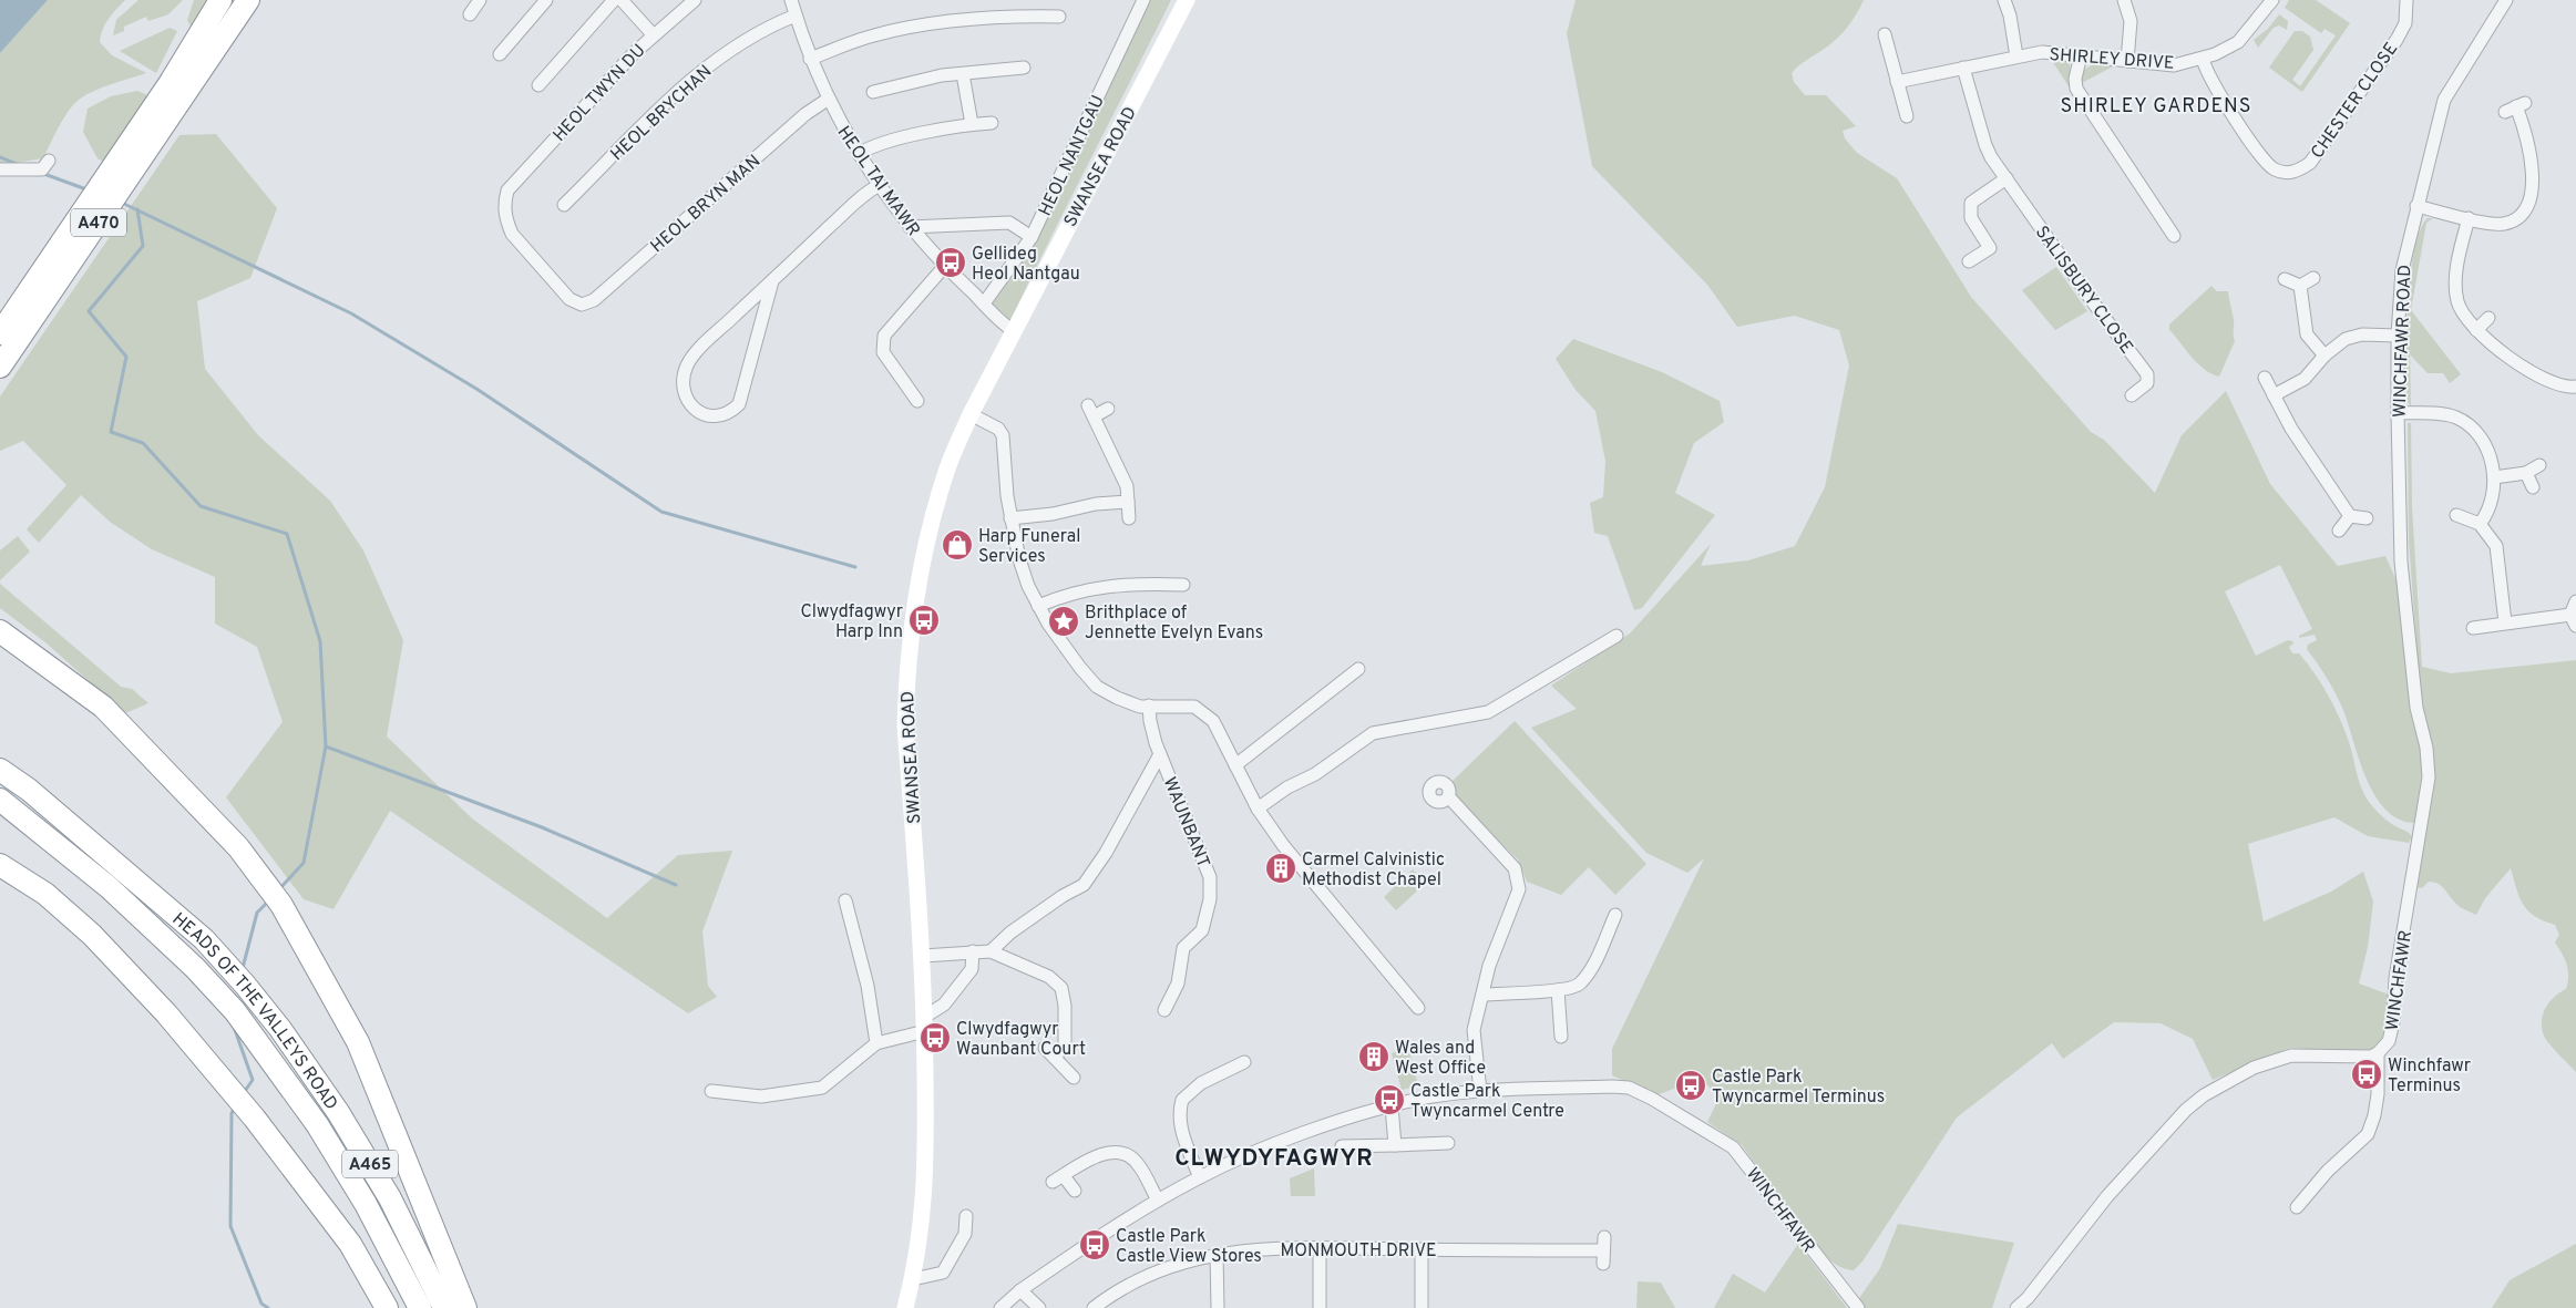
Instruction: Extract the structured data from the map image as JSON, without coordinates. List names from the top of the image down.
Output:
{
  "streets": {
    "highway": ["A470", "HEADS OF THE VALLEYS ROAD", "A465"],
    "street": [
      "SHIRLEY DRIVE",
      "HEOL TWYN DU",
      "CHESTER CLOSE",
      "HEOL BRYCHAN",
      "HEOL NANTGAU",
      "SWANSEA ROAD",
      "HEOL TAI MAWR",
      "HEOL BRYN MAN",
      "SALISBURY CLOSE",
      "WINCHFAWR ROAD",
      "WAUNBANT",
      "WINCHFAWR",
      "MONMOUTH DRIVE"
    ]
  },
  "crossings": [
    ["SHIRLEY DRIVE", "CHESTER CLOSE"],
    ["SHIRLEY DRIVE", "SALISBURY CLOSE"],
    ["HEOL TWYN DU", "HEOL BRYN MAN"],
    ["HEOL BRYCHAN", "HEOL TAI MAWR"],
    ["HEOL NANTGAU", "HEOL TAI MAWR"],
    ["SWANSEA ROAD", "HEOL TAI MAWR"],
    ["HEOL TAI MAWR", "HEOL BRYN MAN"],
    ["WINCHFAWR ROAD", "WINCHFAWR"]
  ],
  "districts": ["SHIRLEY GARDENS", "CLWYDYFAGWYR"],
  "places": {
    "bus stop": [
      "Gellideg Heol Nantgau",
      "Clwydfagwyr Harp Inn",
      "Clwydfagwyr Waunbant Court",
      "Winchfawr Terminus",
      "Castle Park Twyncarmel Terminus",
      "Castle Park Twyncarmel Centre",
      "Castle Park Castle View Stores"
    ],
    "shop": ["Harp Funeral Services"],
    "place": ["Brithplace of Jennette Evelyn Evans"],
    "building": ["Carmel Calvinistic Methodist Chapel", "Wales and West Office"]
  }
}
